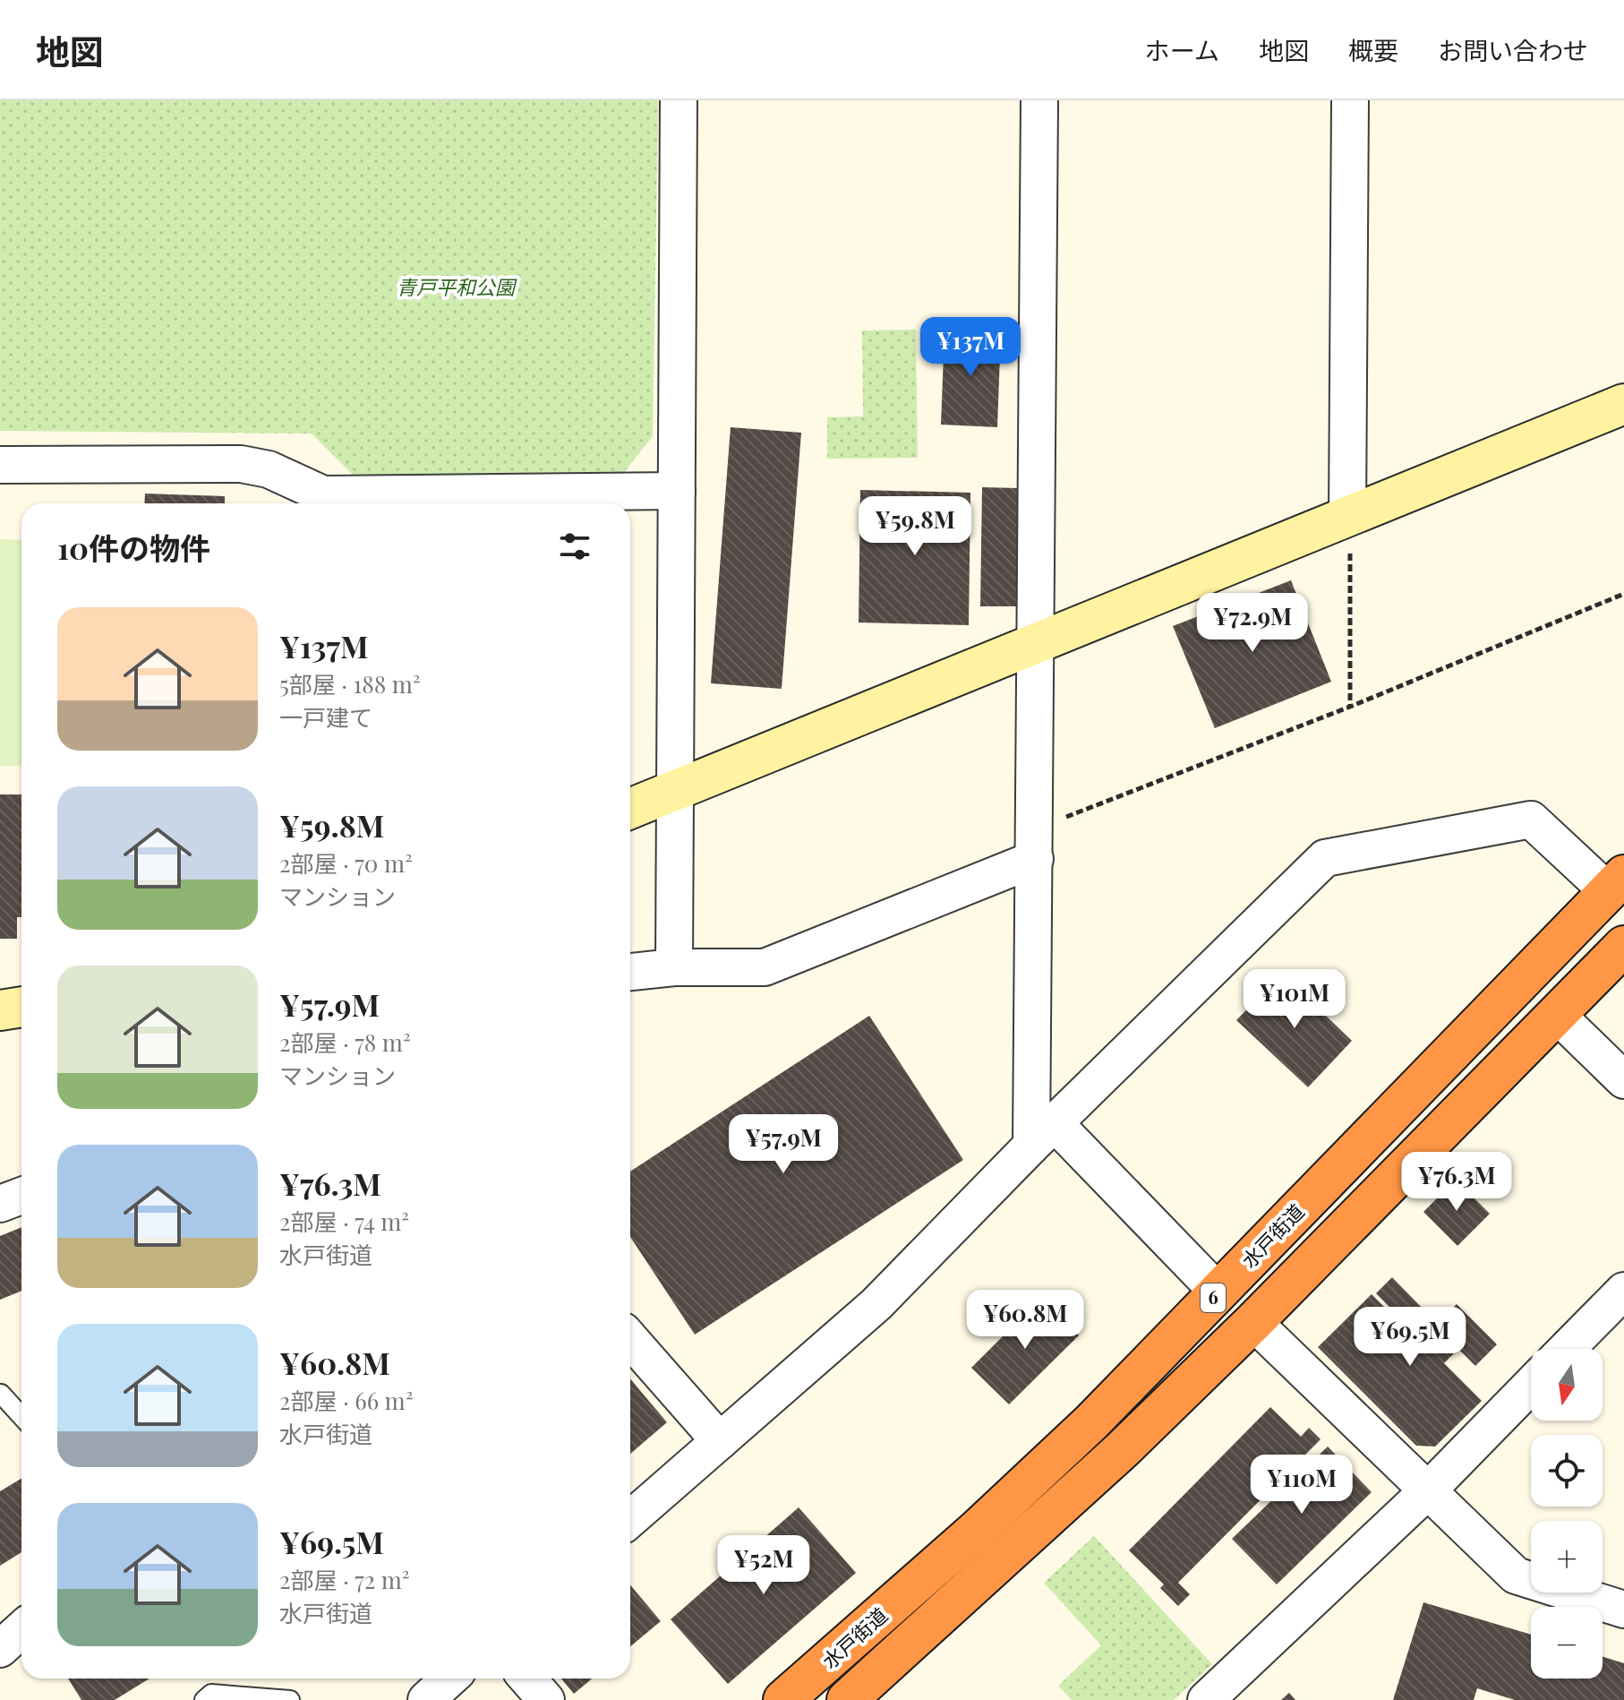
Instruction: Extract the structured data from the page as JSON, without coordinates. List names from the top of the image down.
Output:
{
  "streets": {
    "highway": ["水戸街道", "6"]
  },
  "parks": ["青戸平和公園"],
  "north": "bottom",
  "page": {
    "header": "地図",
    "nav": [
      "ホーム",
      "地図",
      "概要",
      "お問い合わせ"
    ],
    "price": [
      "¥137M",
      "¥59.8M",
      "¥72.9M",
      "¥101M",
      "¥57.9M",
      "¥76.3M",
      "¥60.8M",
      "¥69.5M",
      "¥110M",
      "¥52M"
    ],
    "heading": "10件の物件",
    "list": [
      {
        "name": "¥137M",
        "note": "5部屋 · 188 m² · 一戸建て"
      },
      {
        "name": "¥59.8M",
        "note": "2部屋 · 70 m² · マンション"
      },
      {
        "name": "¥57.9M",
        "note": "2部屋 · 78 m² · マンション"
      },
      {
        "name": "¥76.3M",
        "note": "2部屋 · 74 m² · 水戸街道"
      },
      {
        "name": "¥60.8M",
        "note": "2部屋 · 66 m² · 水戸街道"
      },
      {
        "name": "¥69.5M",
        "note": "2部屋 · 72 m² · 水戸街道"
      }
    ],
    "map_buttons": ["+", "−"]
  }
}
